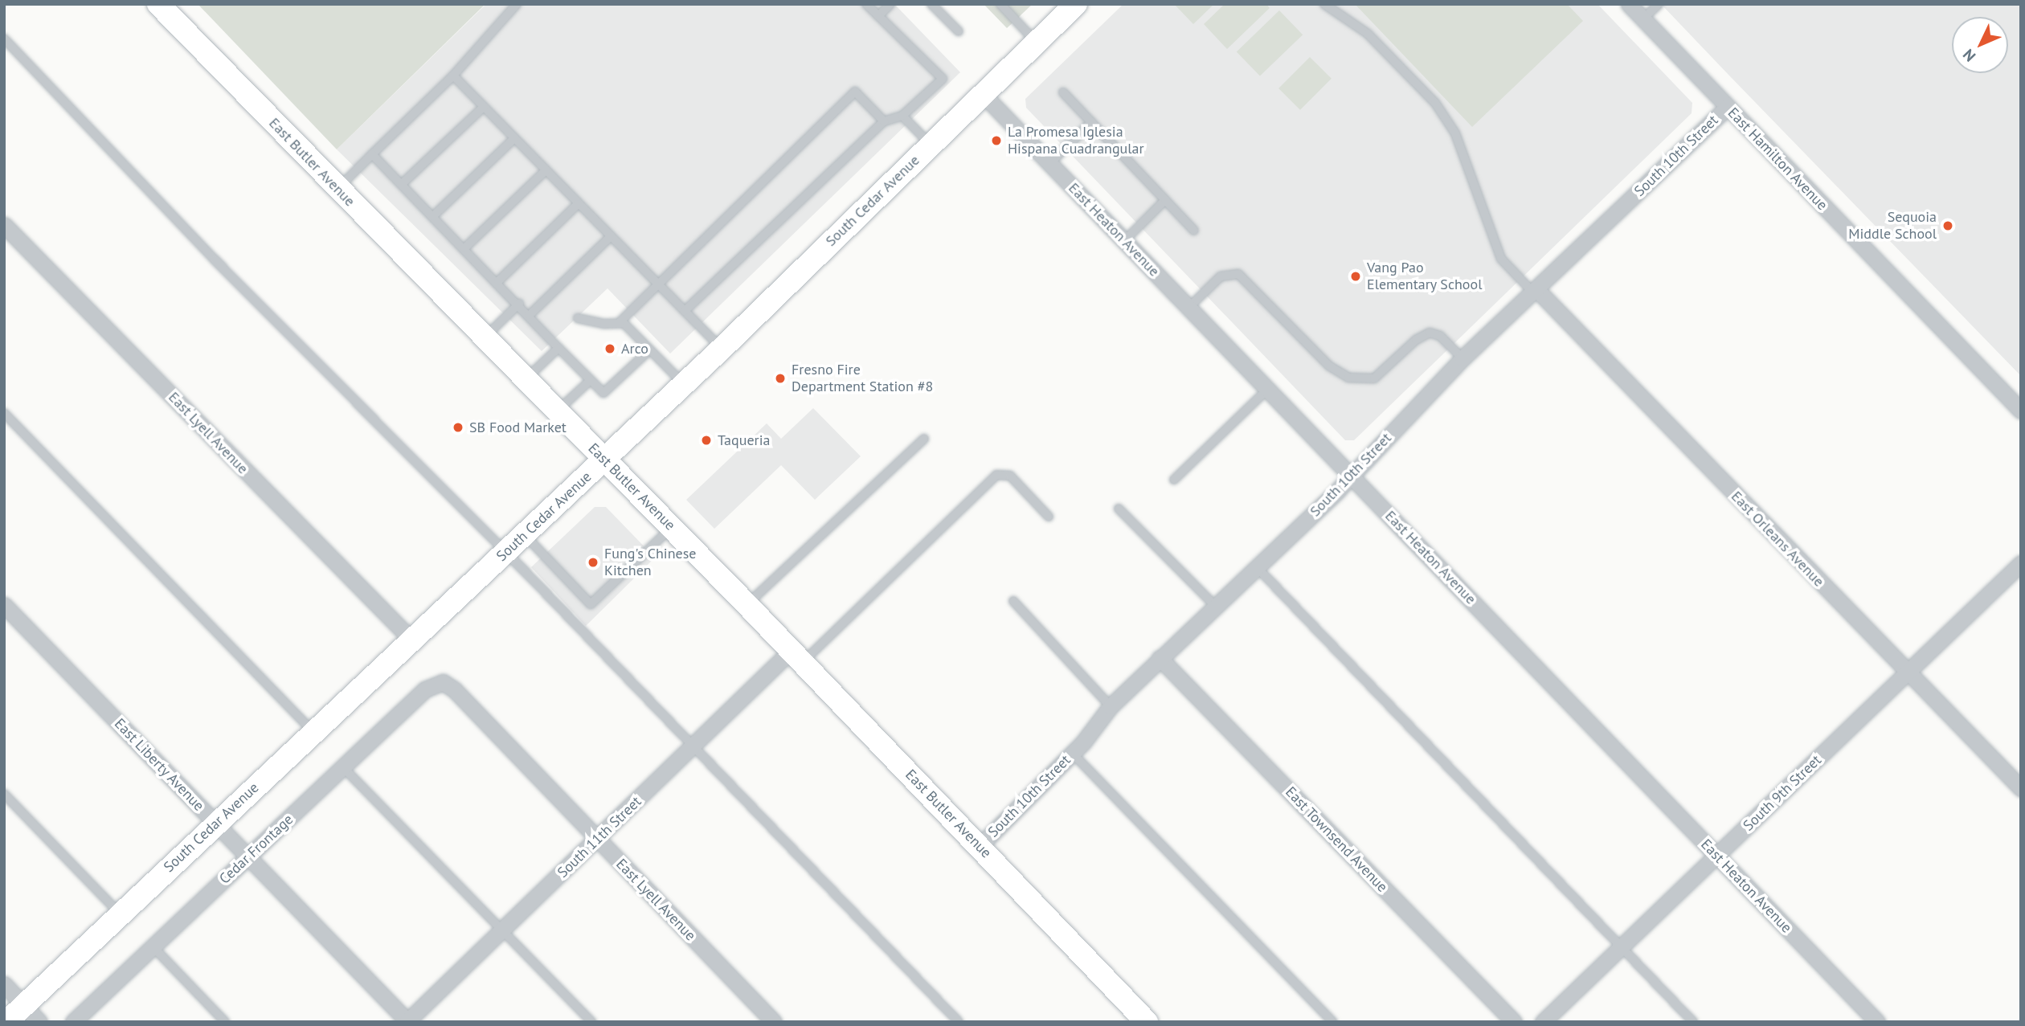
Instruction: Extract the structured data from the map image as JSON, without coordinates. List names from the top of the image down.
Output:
{
  "streets": {
    "main road": ["East Butler Avenue", "South Cedar Avenue"],
    "street": [
      "South 10th Street",
      "East Hamilton Avenue",
      "East Heaton Avenue",
      "East Lyell Avenue",
      "East Orleans Avenue",
      "East Liberty Avenue",
      "South 9th Street",
      "South 11th Street",
      "East Townsend Avenue",
      "Cedar Frontage"
    ]
  },
  "crossings": [
    ["South 10th Street", "East Hamilton Avenue"],
    ["South 10th Street", "East Butler Avenue"],
    ["South 10th Street", "East Heaton Avenue"],
    ["South 10th Street", "East Orleans Avenue"],
    ["South 10th Street", "East Townsend Avenue"],
    ["East Butler Avenue", "South Cedar Avenue"],
    ["East Butler Avenue", "South 11th Street"],
    ["South Cedar Avenue", "East Heaton Avenue"],
    ["South Cedar Avenue", "East Lyell Avenue"],
    ["South Cedar Avenue", "East Liberty Avenue"],
    ["East Heaton Avenue", "South 9th Street"],
    ["East Lyell Avenue", "South 11th Street"],
    ["East Lyell Avenue", "Cedar Frontage"],
    ["East Orleans Avenue", "South 9th Street"],
    ["East Liberty Avenue", "South 11th Street"],
    ["East Liberty Avenue", "Cedar Frontage"]
  ],
  "places": [
    "La Promesa Iglesia Hispana Cuadrangular",
    "Sequoia Middle School",
    "Vang Pao Elementary School",
    "Arco",
    "Fresno Fire Department Station #8",
    "SB Food Market",
    "Taqueria",
    "Fung's Chinese Kitchen"
  ],
  "north": "bottom left"
}
